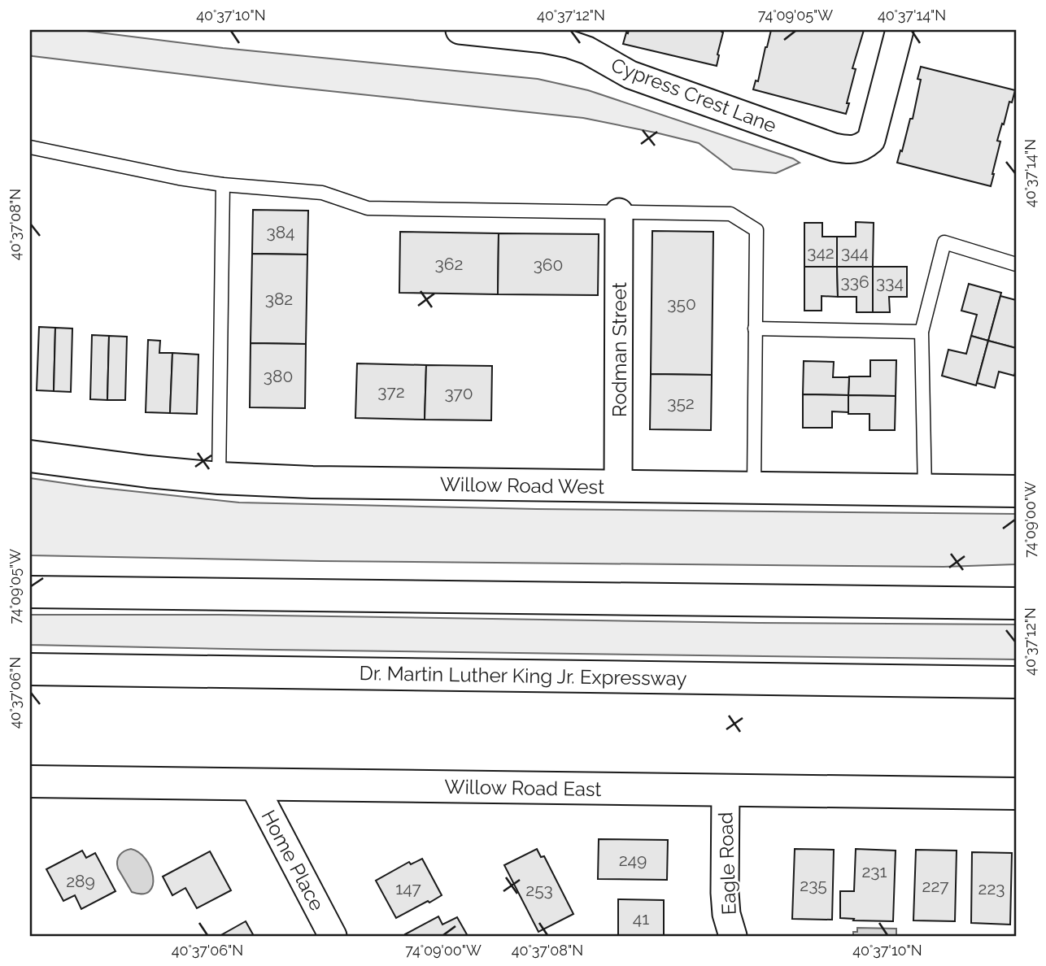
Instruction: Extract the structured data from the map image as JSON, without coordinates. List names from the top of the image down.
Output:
{
  "streets": {
    "main road": ["Willow Road West", "Dr. Martin Luther King Jr. Expressway", "Willow Road East"],
    "street": [
      "Cypress Crest Lane",
      "Rodman Street",
      "Home Place",
      "Eagle Road"
    ]
  },
  "crossings": [
    ["Rodman Street", "Willow Road West"],
    ["Willow Road East", "Home Place"],
    ["Willow Road East", "Eagle Road"]
  ],
  "house_numbers": [
    "384",
    "342",
    "344",
    "362",
    "360",
    "336",
    "334",
    "382",
    "350",
    "380",
    "372",
    "370",
    "352",
    "249",
    "231",
    "289",
    "235",
    "227",
    "147",
    "223",
    "253",
    "41"
  ],
  "coordinates": [
    "40°37'10\"N",
    "40°37'12\"N",
    "74°09'05\"W",
    "40°37'14\"N",
    "40°37'08\"N",
    "74°09'00\"W",
    "40°37'06\"N"
  ]
}
